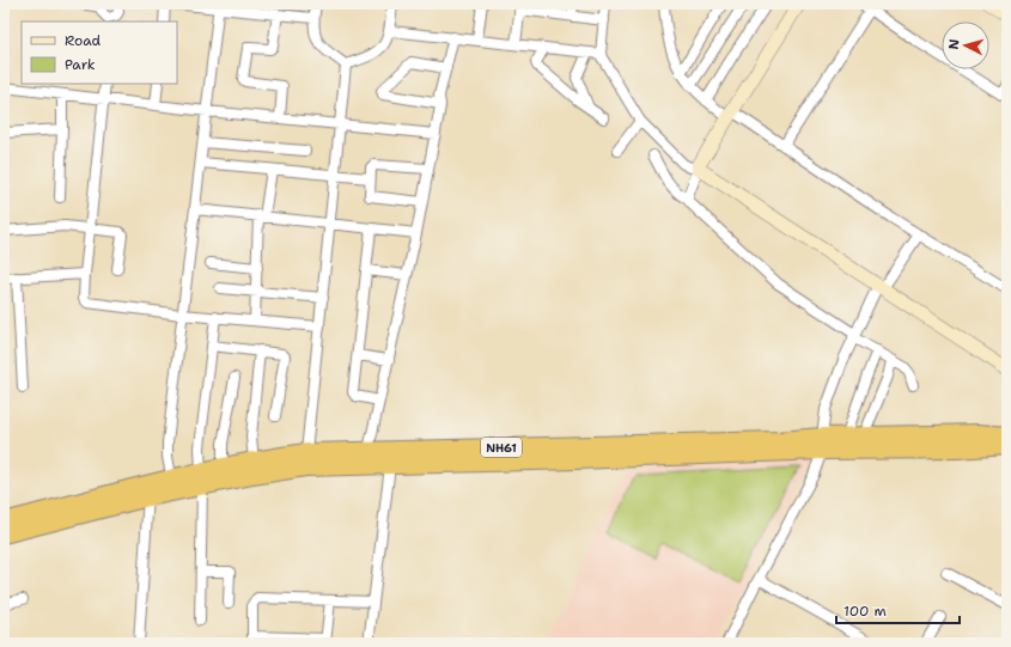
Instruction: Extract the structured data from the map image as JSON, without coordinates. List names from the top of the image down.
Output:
{
  "streets": {
    "highway": ["NH61"]
  },
  "legend": ["Road", "Park"],
  "scale_bar": "100 m",
  "north": "left"
}
